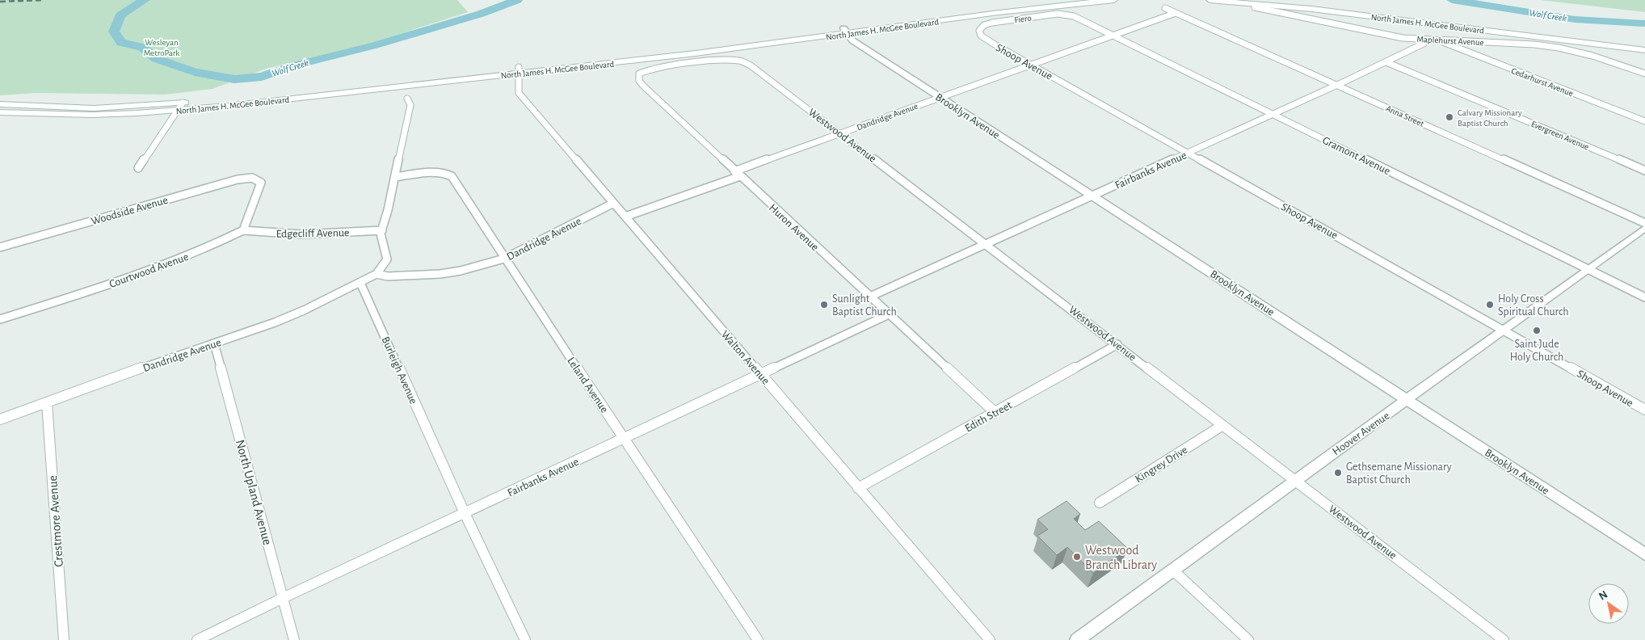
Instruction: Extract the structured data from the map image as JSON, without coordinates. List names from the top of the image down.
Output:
{
  "streets": {
    "main road": ["North James H. McGee Boulevard"],
    "street": [
      "Fiero",
      "Maplehurst Avenue",
      "Shoop Avenue",
      "Cedarhurst Avenue",
      "Brooklyn Avenue",
      "Anna Street",
      "Dandridge Avenue",
      "Westwood Avenue",
      "Evergreen Avenue",
      "Gramont Avenue",
      "Fairbanks Avenue",
      "Woodside Avenue",
      "Huron Avenue",
      "Edgecliff Avenue",
      "Courtwood Avenue",
      "Walton Avenue",
      "Burleigh Avenue",
      "Leland Avenue",
      "Edith Street",
      "Hoover Avenue",
      "Kingrey Drive",
      "North Upland Avenue",
      "Crestmore Avenue"
    ]
  },
  "crossings": [
    ["Fiero", "Shoop Avenue"],
    ["Fiero", "Gramont Avenue"],
    ["North James H. McGee Boulevard", "Brooklyn Avenue"],
    ["North James H. McGee Boulevard", "Walton Avenue"],
    ["Maplehurst Avenue", "Cedarhurst Avenue"],
    ["Maplehurst Avenue", "Fairbanks Avenue"],
    ["Shoop Avenue", "Dandridge Avenue"],
    ["Shoop Avenue", "Fairbanks Avenue"],
    ["Shoop Avenue", "Hoover Avenue"],
    ["Brooklyn Avenue", "Dandridge Avenue"],
    ["Brooklyn Avenue", "Fairbanks Avenue"],
    ["Brooklyn Avenue", "Hoover Avenue"],
    ["Anna Street", "Dandridge Avenue"],
    ["Anna Street", "Fairbanks Avenue"],
    ["Dandridge Avenue", "Westwood Avenue"],
    ["Dandridge Avenue", "Gramont Avenue"],
    ["Dandridge Avenue", "Huron Avenue"],
    ["Dandridge Avenue", "Walton Avenue"],
    ["Dandridge Avenue", "Burleigh Avenue"],
    ["Dandridge Avenue", "Leland Avenue"],
    ["Dandridge Avenue", "North Upland Avenue"],
    ["Dandridge Avenue", "Crestmore Avenue"],
    ["Westwood Avenue", "Fairbanks Avenue"],
    ["Westwood Avenue", "Huron Avenue"],
    ["Westwood Avenue", "Edith Street"],
    ["Westwood Avenue", "Hoover Avenue"],
    ["Westwood Avenue", "Kingrey Drive"],
    ["Evergreen Avenue", "Fairbanks Avenue"],
    ["Gramont Avenue", "Fairbanks Avenue"],
    ["Gramont Avenue", "Hoover Avenue"],
    ["Fairbanks Avenue", "Huron Avenue"],
    ["Fairbanks Avenue", "Walton Avenue"],
    ["Fairbanks Avenue", "Burleigh Avenue"],
    ["Fairbanks Avenue", "Leland Avenue"],
    ["Fairbanks Avenue", "North Upland Avenue"],
    ["Woodside Avenue", "Edgecliff Avenue"],
    ["Woodside Avenue", "Courtwood Avenue"],
    ["Huron Avenue", "Edith Street"],
    ["Edgecliff Avenue", "Courtwood Avenue"],
    ["Walton Avenue", "Edith Street"]
  ],
  "water": ["Wolf Creek"],
  "parks": ["Wesleyan MetroPark"],
  "places": [
    "Calvary Missionary Baptist Church",
    "Sunlight Baptist Church",
    "Holy Cross Spiritual Church",
    "Saint Jude Holy Church",
    "Gethsemane Missionary Baptist Church",
    "Westwood Branch Library"
  ],
  "north": "top left"
}
